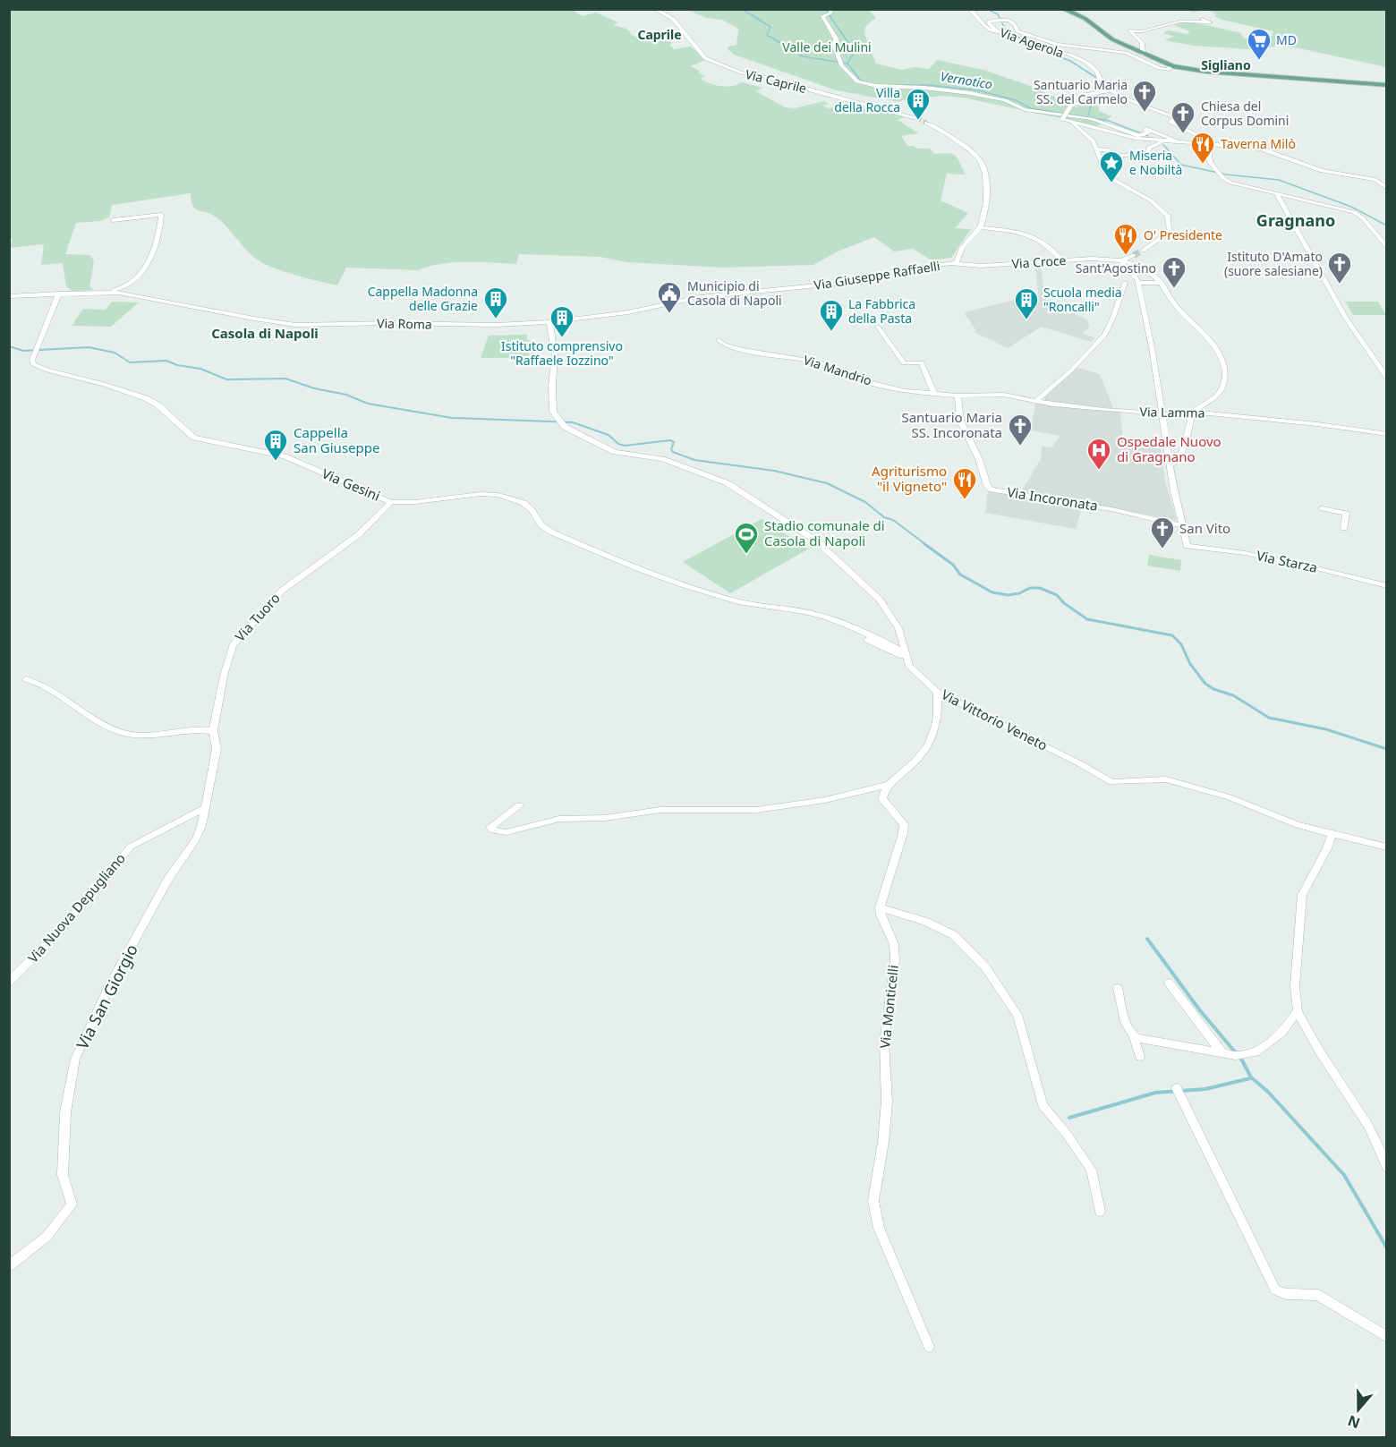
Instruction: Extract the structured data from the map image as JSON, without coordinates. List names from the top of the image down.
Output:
{
  "streets": {
    "street": [
      "Via Agerola",
      "Via Caprile",
      "Via Croce",
      "Via Giuseppe Raffaelli",
      "Via Roma",
      "Via Mandrio",
      "Via Lamma",
      "Via Gesini",
      "Via Incoronata",
      "Via Starza",
      "Via Tuoro",
      "Via Vittorio Veneto",
      "Via Nuova Depugliano",
      "Via San Giorgio",
      "Via Monticelli"
    ]
  },
  "crossings": [
    ["Via Croce", "Via Giuseppe Raffaelli"],
    ["Via Giuseppe Raffaelli", "Via Roma"],
    ["Via Roma", "Via Gesini"],
    ["Via Roma", "Via Vittorio Veneto"],
    ["Via Mandrio", "Via Lamma"],
    ["Via Mandrio", "Via Incoronata"],
    ["Via Lamma", "Via Incoronata"],
    ["Via Gesini", "Via Tuoro"],
    ["Via Incoronata", "Via Starza"],
    ["Via Tuoro", "Via Nuova Depugliano"],
    ["Via Tuoro", "Via San Giorgio"],
    ["Via Nuova Depugliano", "Via San Giorgio"]
  ],
  "districts": [
    "Caprile",
    "Sigliano",
    "Gragnano",
    "Casola di Napoli"
  ],
  "water": ["Vernotico"],
  "parks": ["Valle dei Mulini"],
  "places": {
    "supermarket": ["MD"],
    "church": [
      "Santuario Maria SS. del Carmelo",
      "Chiesa del Corpus Domini",
      "Istituto D'Amato (suore salesiane)",
      "Sant'Agostino",
      "Santuario Maria SS. Incoronata",
      "San Vito"
    ],
    "building": [
      "Villa della Rocca",
      "Cappella Madonna delle Grazie",
      "Scuola media \"Roncalli\"",
      "La Fabbrica della Pasta",
      "Istituto comprensivo \"Raffaele Iozzino\"",
      "Cappella San Giuseppe"
    ],
    "restaurant": ["Taverna Milò", "O' Presidente", "Agriturismo \"il Vigneto\""],
    "place": ["Miseria e Nobiltà"],
    "public building": ["Municipio di Casola di Napoli"],
    "hospital": ["Ospedale Nuovo di Gragnano"],
    "sports": ["Stadio comunale di Casola di Napoli"]
  },
  "north": "bottom"
}
